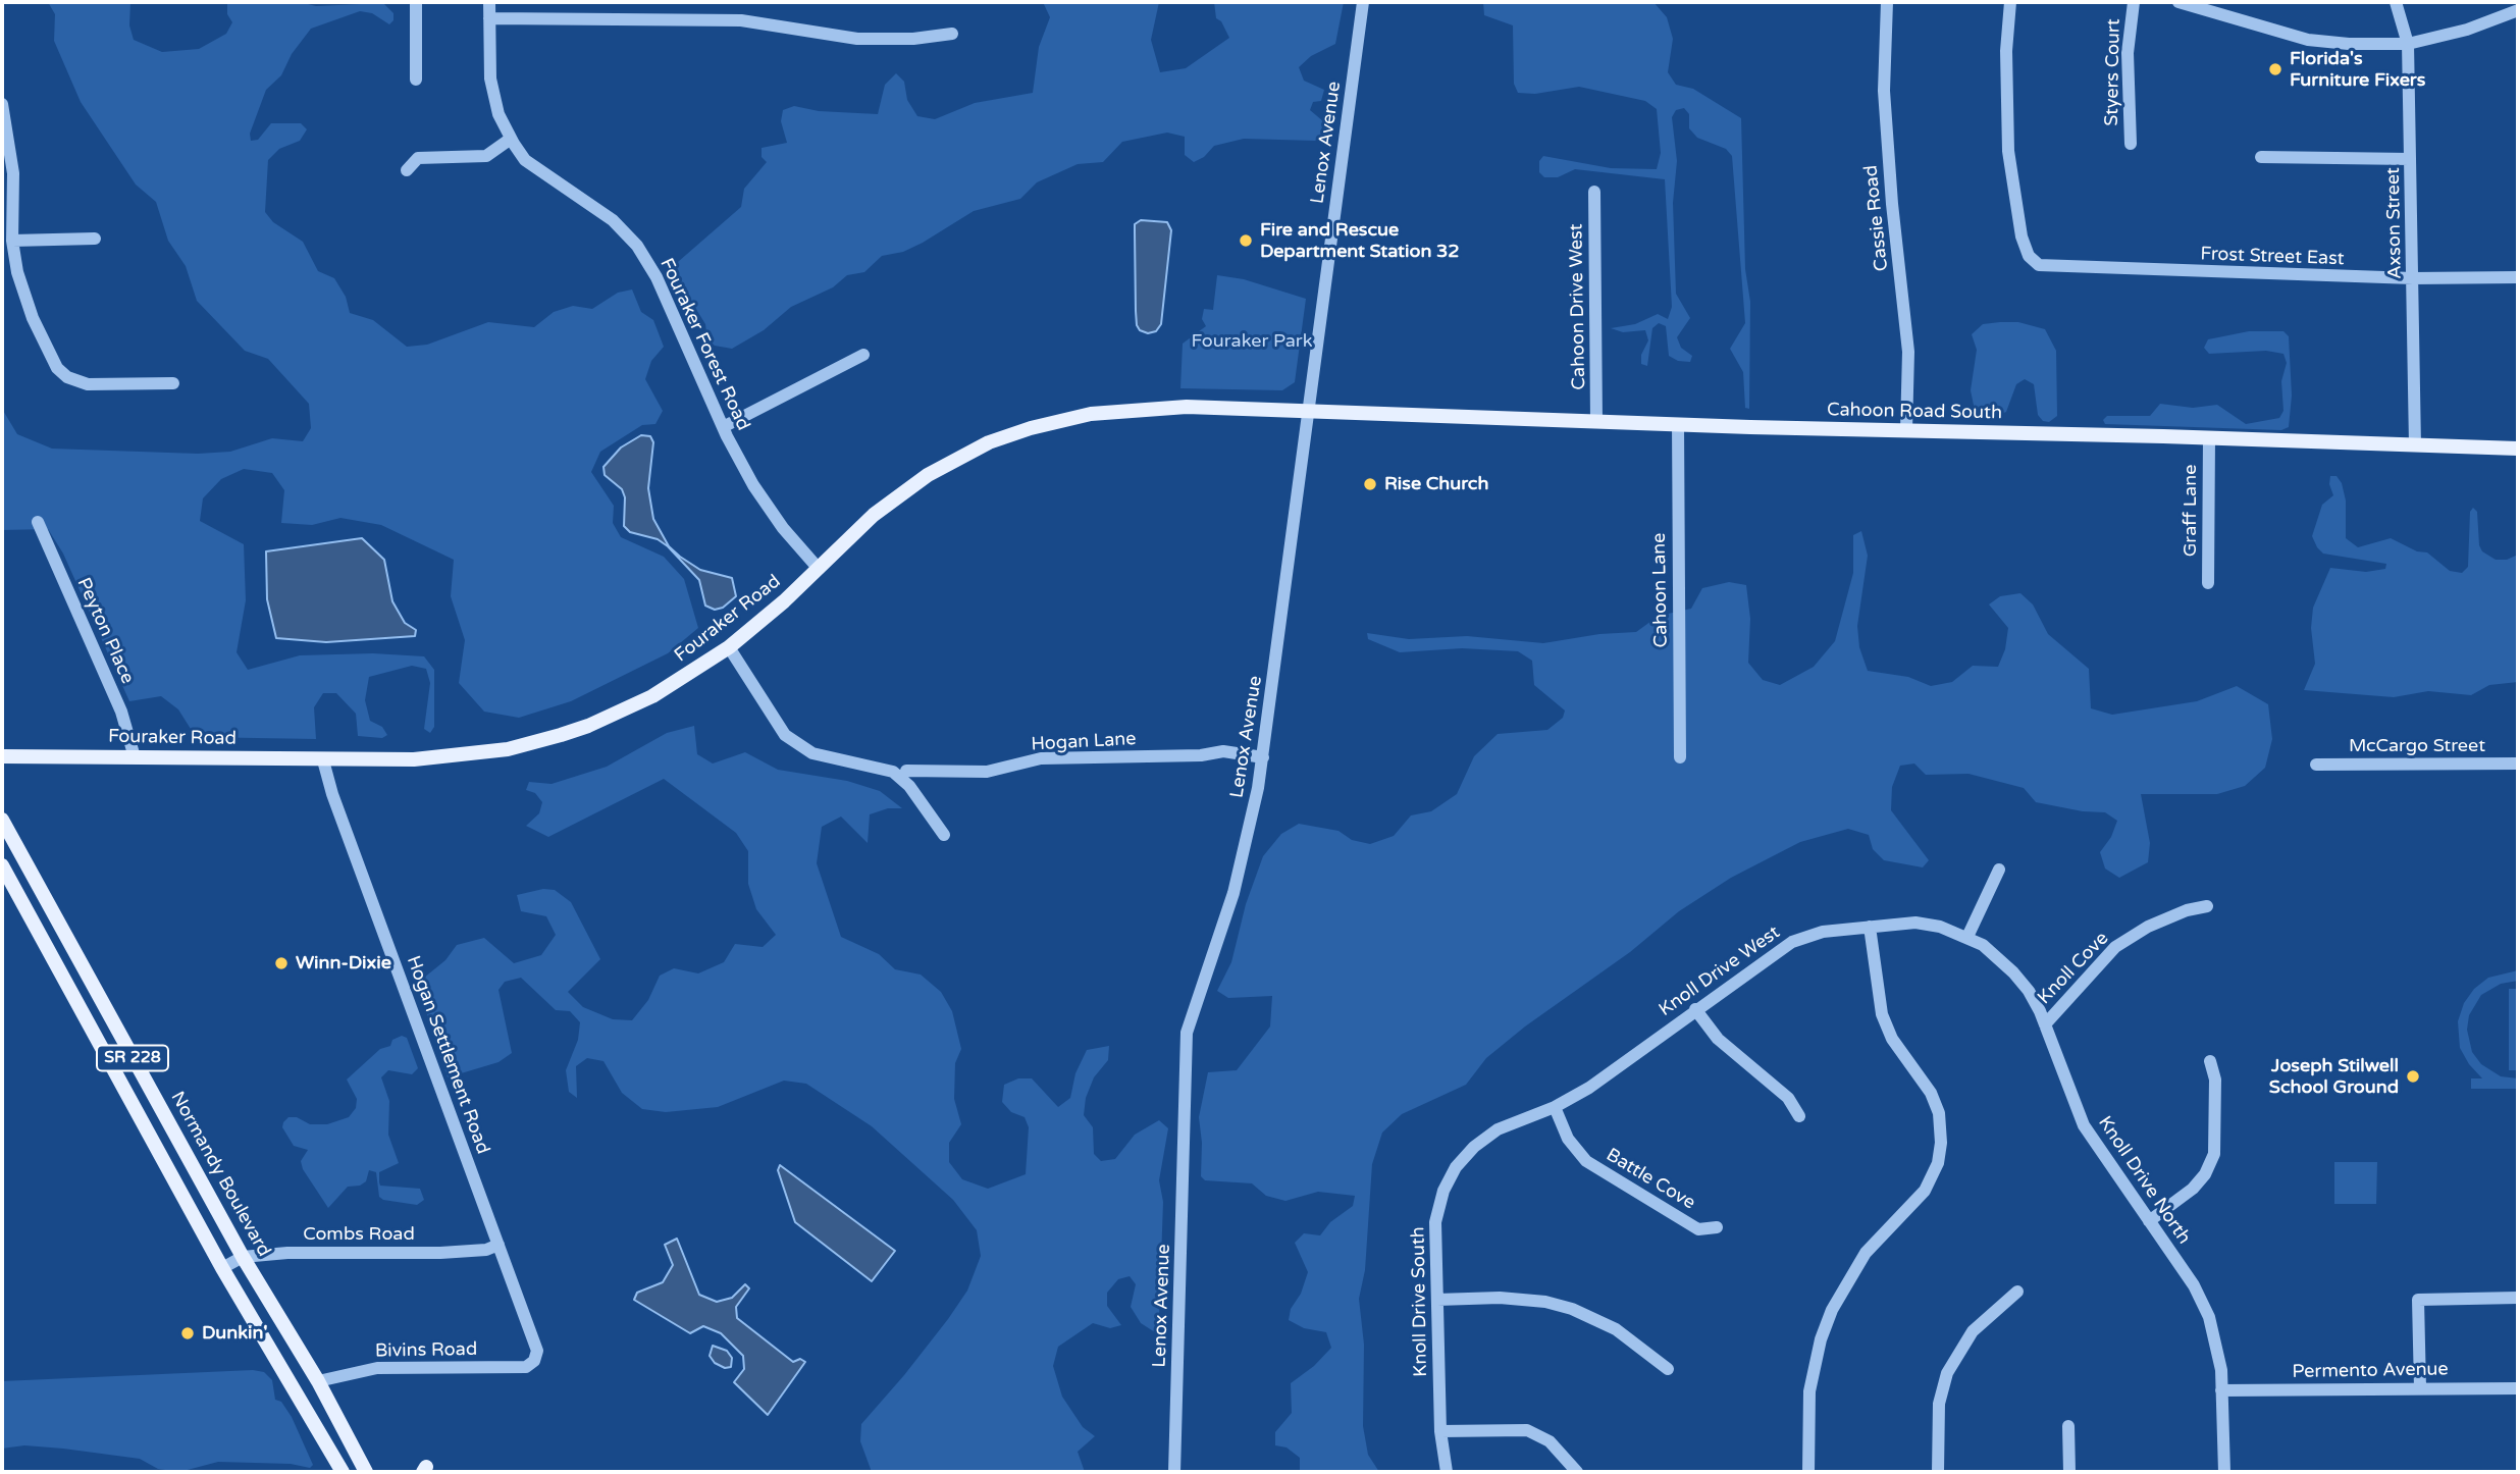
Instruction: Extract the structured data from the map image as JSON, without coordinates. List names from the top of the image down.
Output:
{
  "streets": {
    "main road": [
      "Cahoon Road South",
      "Fouraker Road",
      "SR 228",
      "Normandy Boulevard"
    ],
    "street": [
      "Styers Court",
      "Lenox Avenue",
      "Cassie Road",
      "Axson Street",
      "Frost Street East",
      "Cahoon Drive West",
      "Fouraker Forest Road",
      "Graff Lane",
      "Cahoon Lane",
      "Peyton Place",
      "Hogan Lane",
      "McCargo Street",
      "Knoll Cove",
      "Knoll Drive West",
      "Hogan Settlement Road",
      "Battle Cove",
      "Knoll Drive North",
      "Combs Road",
      "Knoll Drive South",
      "Bivins Road",
      "Permento Avenue"
    ]
  },
  "crossings": [
    ["Lenox Avenue", "Cahoon Road South"],
    ["Lenox Avenue", "Fouraker Road"],
    ["Lenox Avenue", "Hogan Lane"],
    ["Cassie Road", "Cahoon Road South"],
    ["Axson Street", "Frost Street East"],
    ["Axson Street", "Cahoon Road South"],
    ["Cahoon Drive West", "Cahoon Road South"],
    ["Fouraker Forest Road", "Fouraker Road"],
    ["Cahoon Road South", "Graff Lane"],
    ["Cahoon Road South", "Cahoon Lane"],
    ["Cahoon Road South", "Fouraker Road"],
    ["Fouraker Road", "Peyton Place"],
    ["Fouraker Road", "Hogan Settlement Road"],
    ["Knoll Cove", "Knoll Drive North"],
    ["Knoll Drive West", "Battle Cove"],
    ["Knoll Drive West", "Knoll Drive North"],
    ["Knoll Drive West", "Knoll Drive South"],
    ["Hogan Settlement Road", "Combs Road"],
    ["Hogan Settlement Road", "Bivins Road"],
    ["SR 228", "Combs Road"],
    ["Normandy Boulevard", "Combs Road"],
    ["Normandy Boulevard", "Bivins Road"],
    ["Battle Cove", "Knoll Drive South"],
    ["Knoll Drive North", "Permento Avenue"]
  ],
  "parks": ["Fouraker Park"],
  "places": [
    "Florida's Furniture Fixers",
    "Fire and Rescue Department Station 32",
    "Rise Church",
    "Winn-Dixie",
    "Joseph Stilwell School Ground",
    "Dunkin'"
  ]
}
